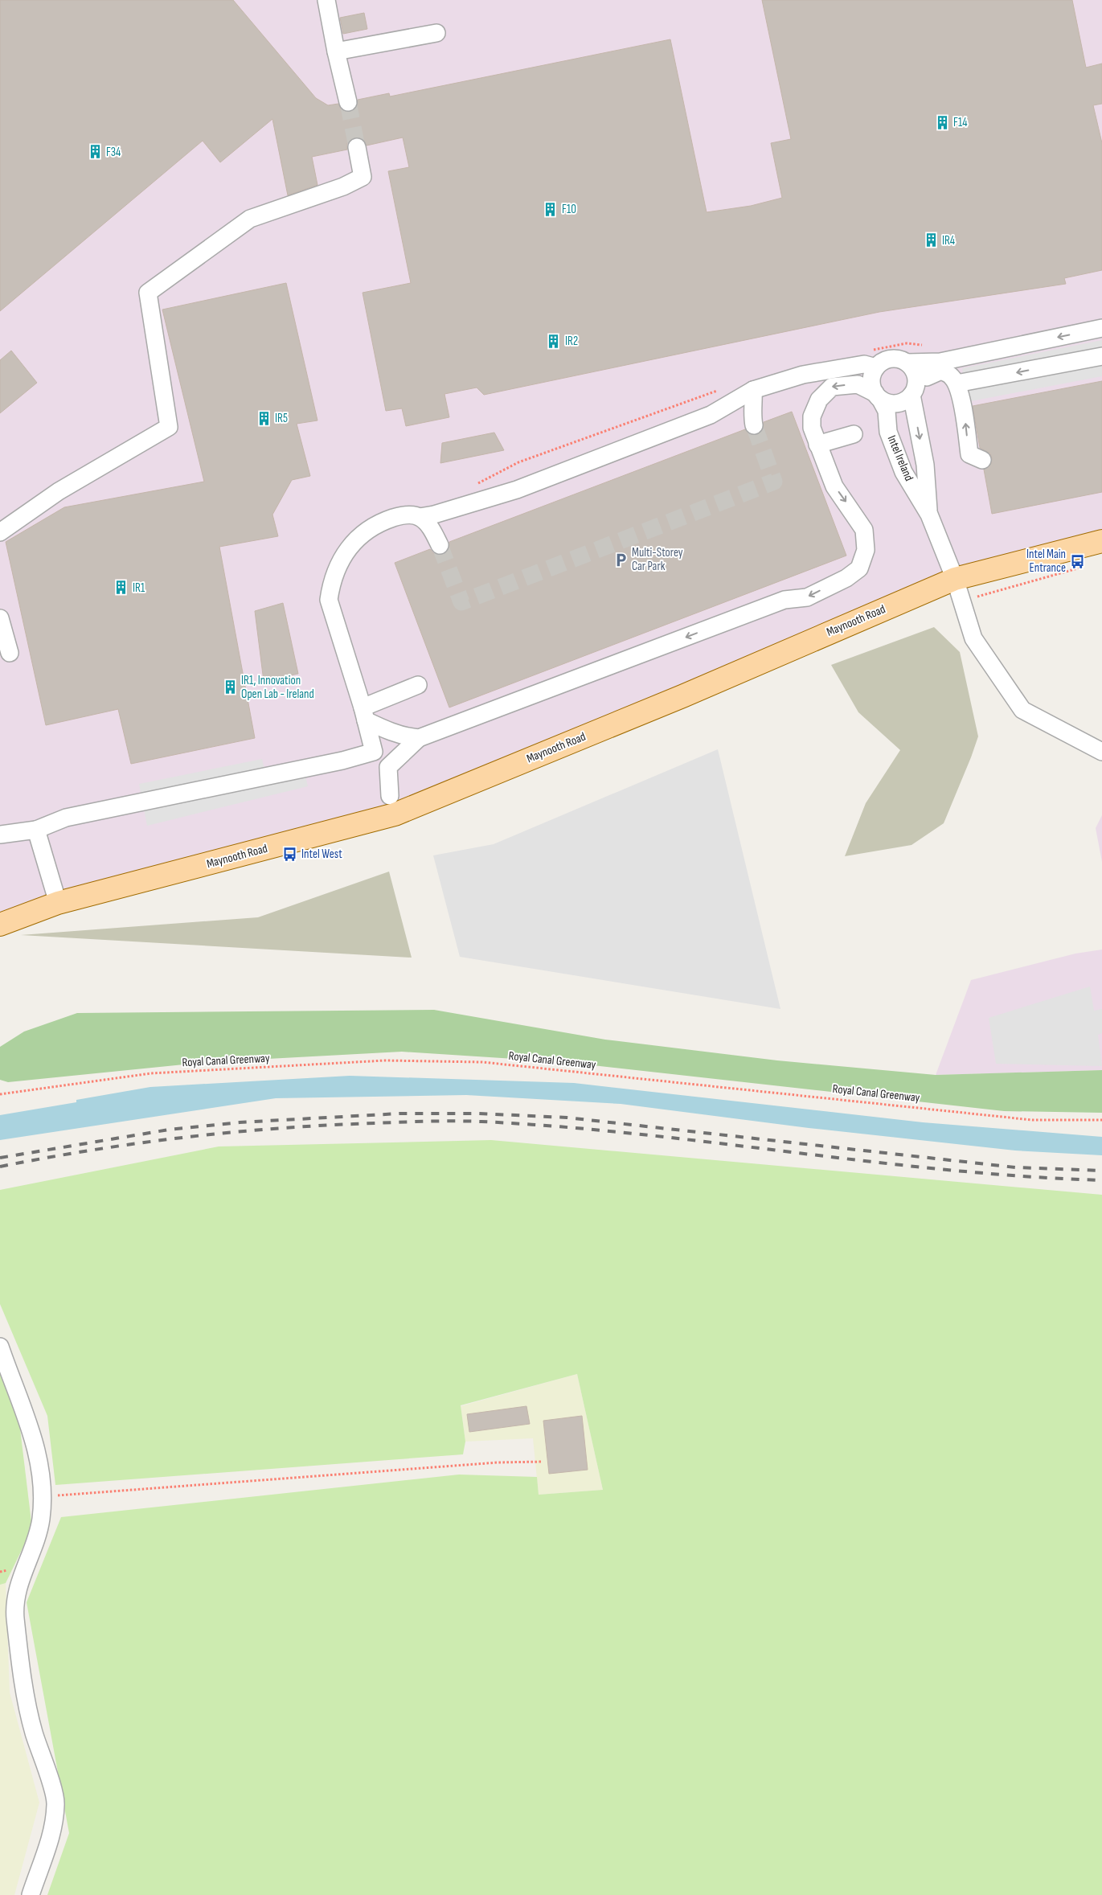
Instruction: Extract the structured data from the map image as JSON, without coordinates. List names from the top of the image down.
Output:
{
  "streets": {
    "main road": ["Maynooth Road"],
    "street": ["Intel Ireland"],
    "path": ["Royal Canal Greenway"]
  },
  "crossings": [
    ["Intel Ireland", "Maynooth Road"]
  ],
  "places": {
    "building": [
      "F14",
      "F34",
      "F10",
      "IR4",
      "IR2",
      "IR5",
      "IR1",
      "IR1, Innovation Open Lab - Ireland"
    ],
    "parking": ["Multi-Storey Car Park"],
    "bus stop": ["Intel Main Entrance", "Intel West"]
  }
}
